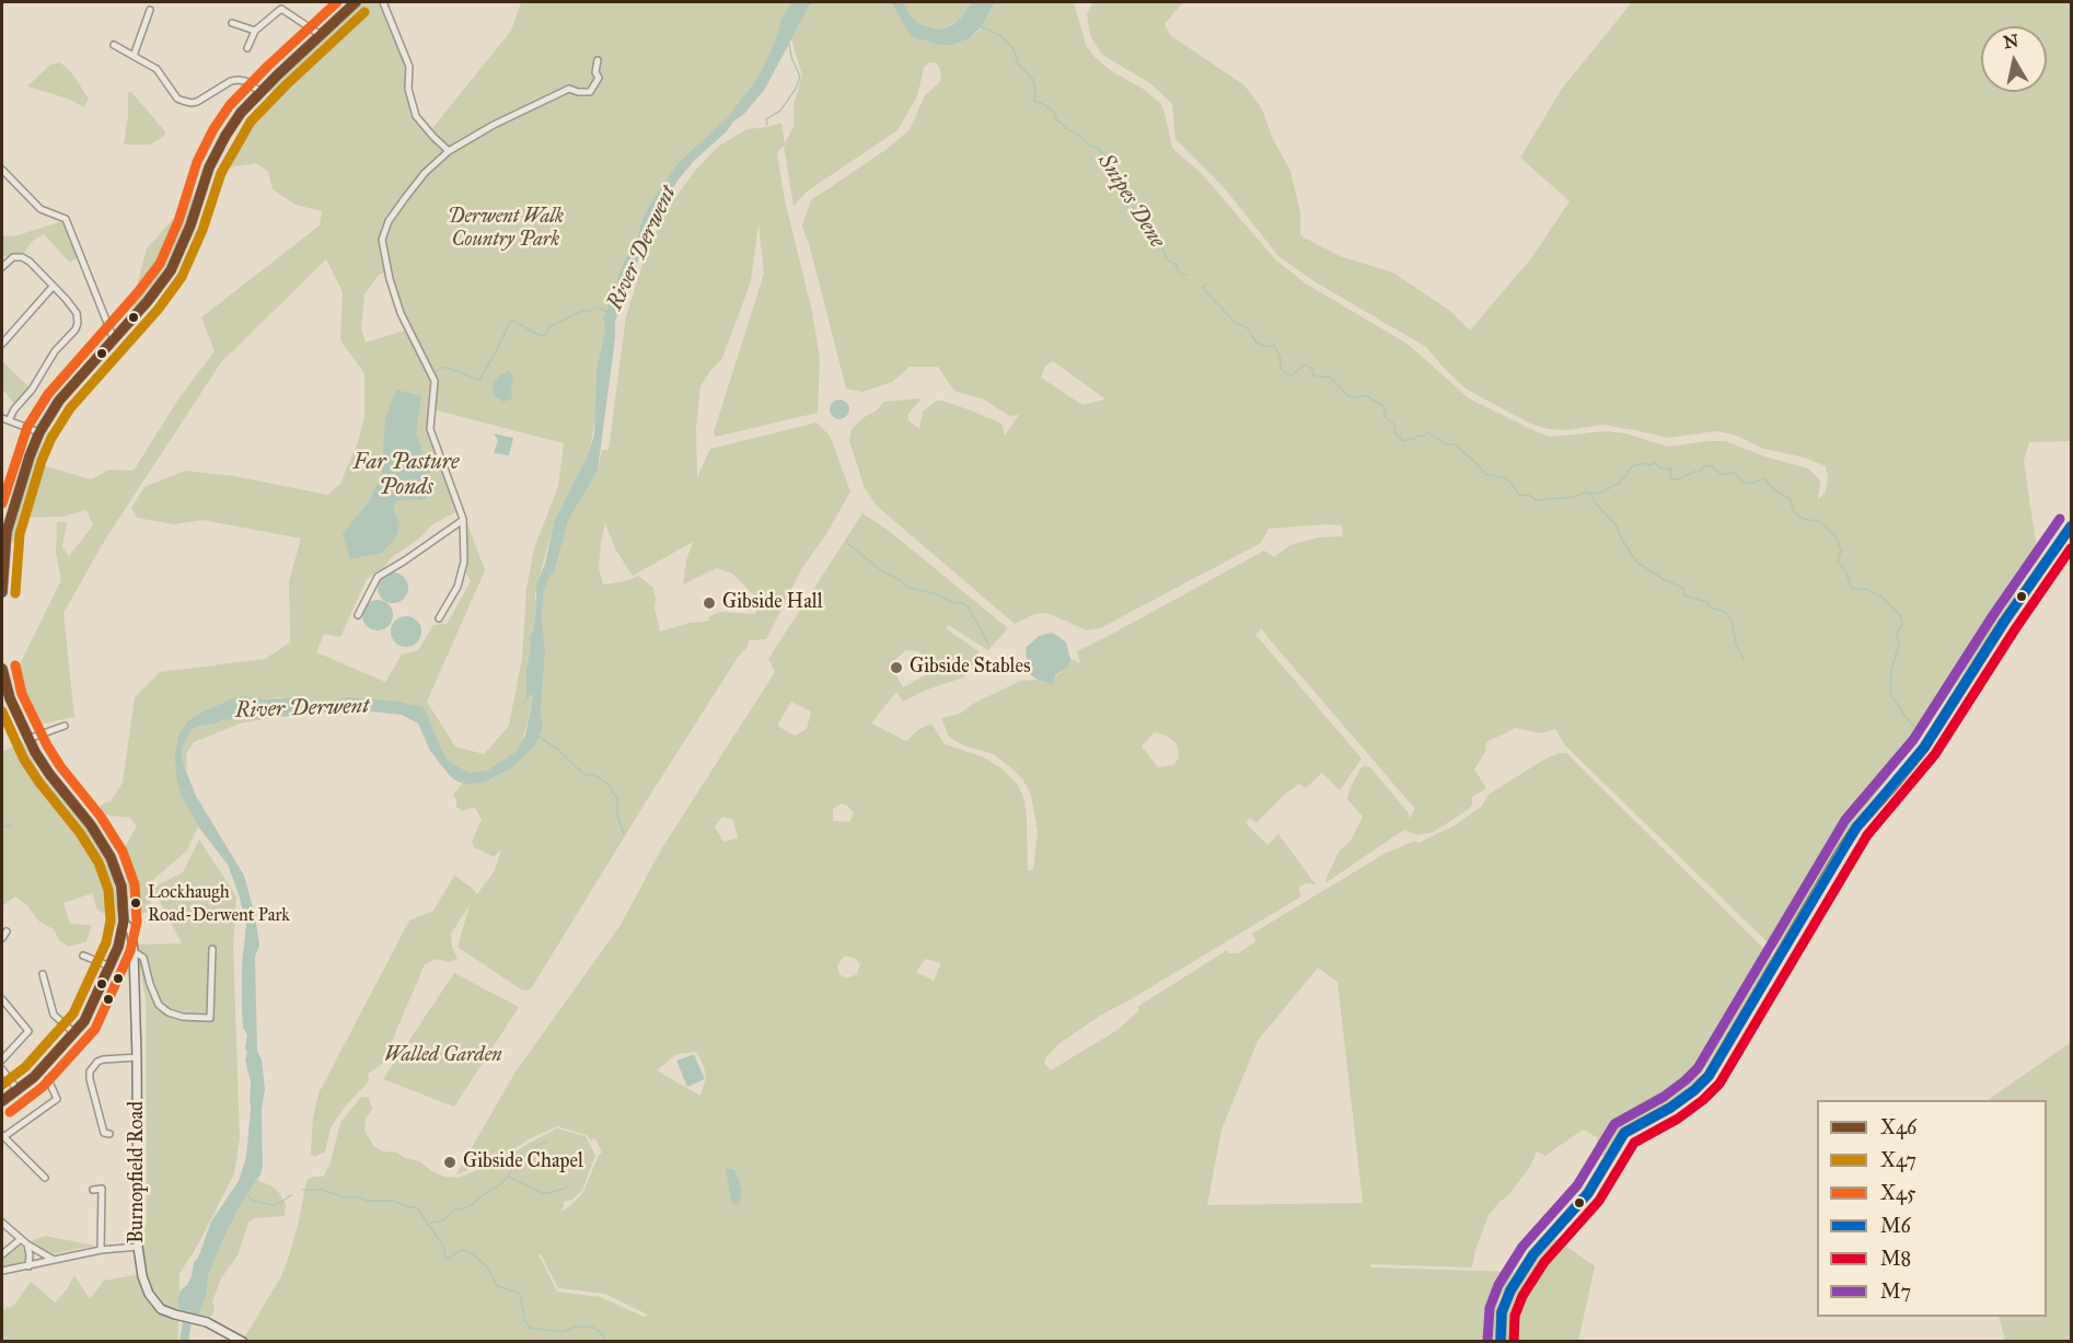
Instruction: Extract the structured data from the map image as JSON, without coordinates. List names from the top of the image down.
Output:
{
  "streets": {
    "street": ["Burnopfield Road"]
  },
  "water": ["Snipes Dene", "River Derwent", "Far Pasture Ponds"],
  "parks": ["Derwent Walk Country Park", "Walled Garden"],
  "places": [
    "Gibside Hall",
    "Gibside Stables",
    "Lockhaugh Road-Derwent Park",
    "Gibside Chapel"
  ],
  "lines": [
    "transit line X46",
    "transit line X45",
    "transit line X47",
    "transit line M7",
    "transit line M6",
    "transit line M8"
  ],
  "legend": [
    "X46",
    "X47",
    "X45",
    "M6",
    "M8",
    "M7"
  ],
  "north": "top"
}
